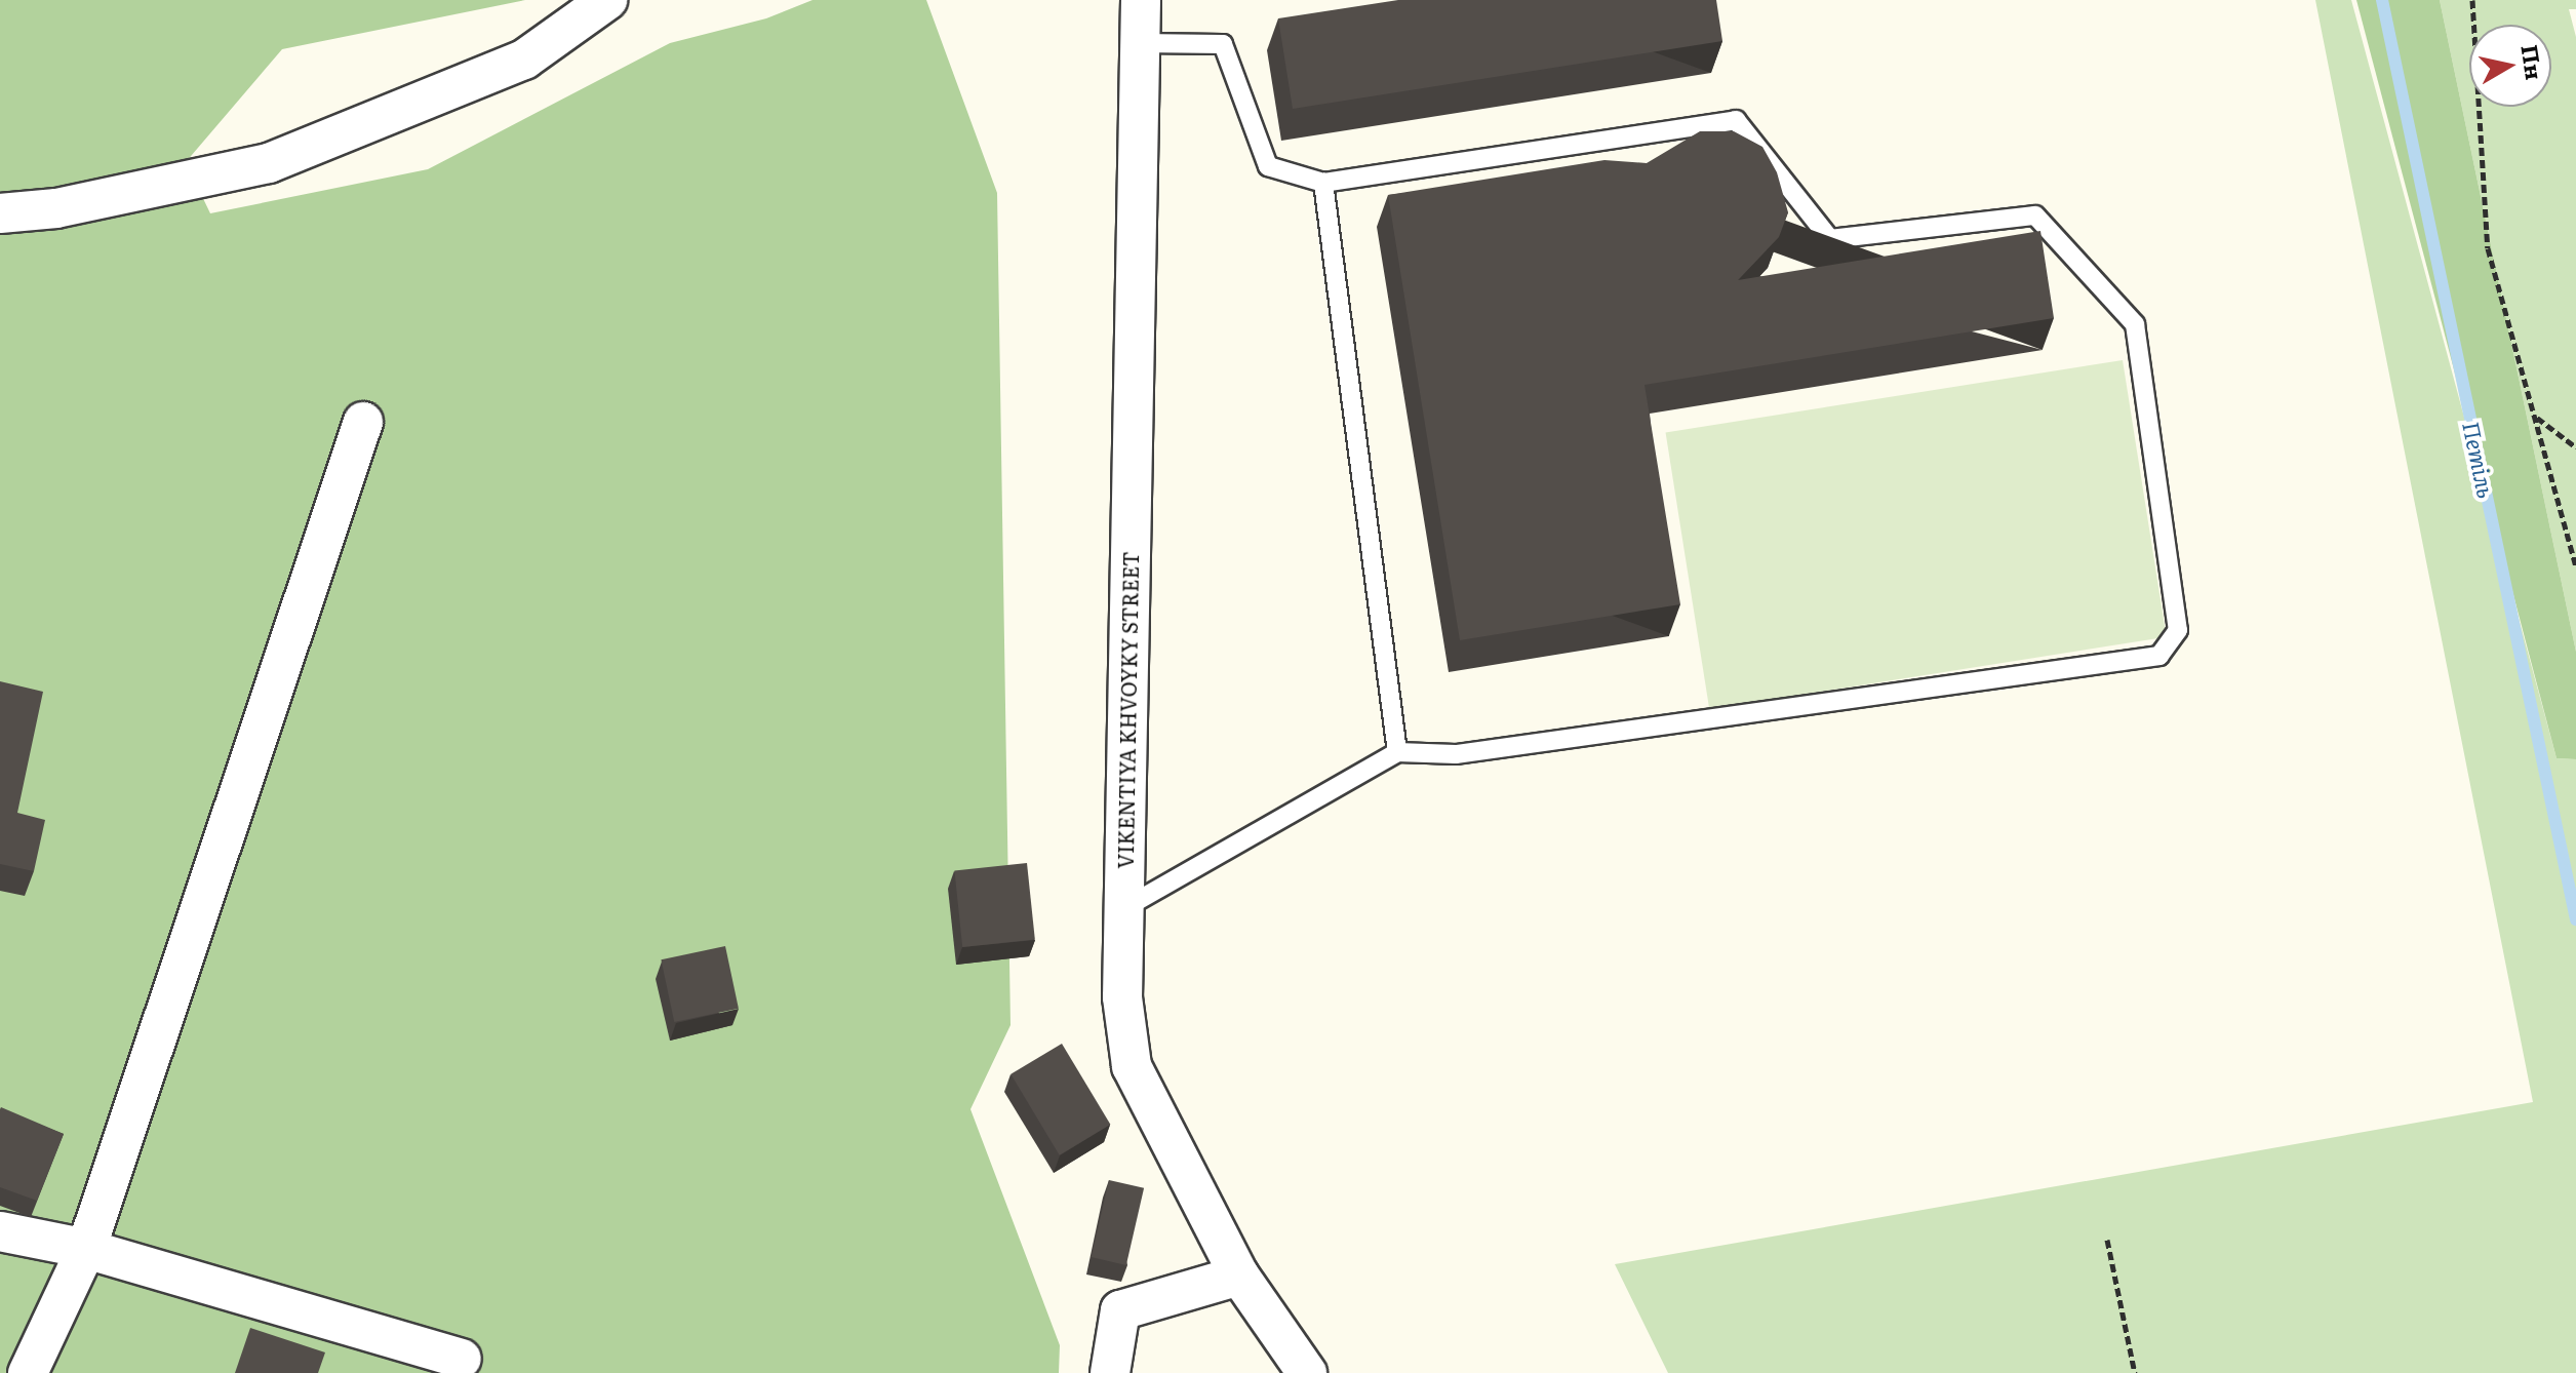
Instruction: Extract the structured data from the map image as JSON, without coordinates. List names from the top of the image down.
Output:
{
  "streets": {
    "street": ["VIKENTIYA KHVOYKY STREET"]
  },
  "water": ["Петіль"],
  "north": "right"
}
